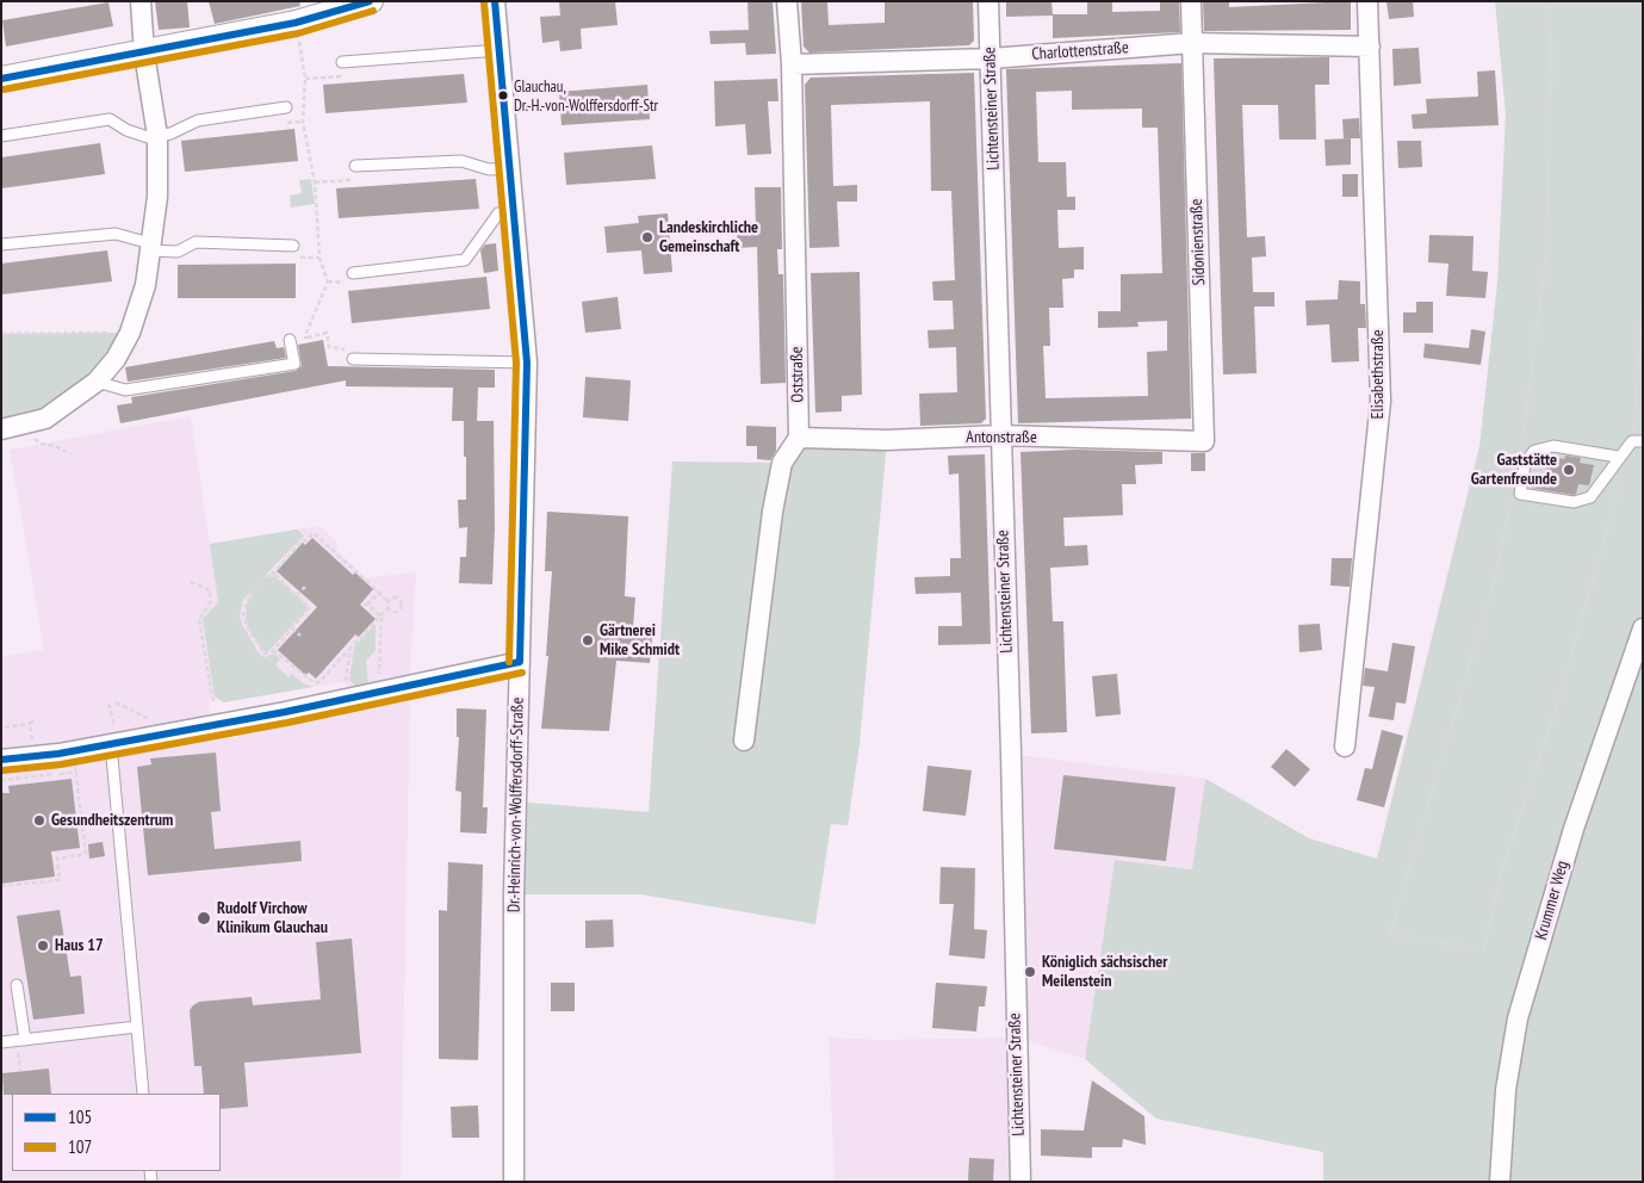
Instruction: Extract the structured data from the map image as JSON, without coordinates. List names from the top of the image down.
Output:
{
  "streets": {
    "street": [
      "Charlottenstraße",
      "Lichtensteiner Straße",
      "Sidonienstraße",
      "Oststraße",
      "Elisabethstraße",
      "Antonstraße",
      "Dr.-Heinrich-von-Wolffersdorff-Straße",
      "Krummer Weg"
    ]
  },
  "crossings": [
    ["Charlottenstraße", "Lichtensteiner Straße"],
    ["Charlottenstraße", "Sidonienstraße"],
    ["Charlottenstraße", "Oststraße"],
    ["Charlottenstraße", "Elisabethstraße"],
    ["Lichtensteiner Straße", "Antonstraße"],
    ["Sidonienstraße", "Antonstraße"],
    ["Oststraße", "Antonstraße"]
  ],
  "places": [
    "Glauchau, Dr.-H.-von-Wolffersdorff-Str",
    "Landeskirchliche Gemeinschaft",
    "Gaststätte Gartenfreunde",
    "Gärtnerei Mike Schmidt",
    "Gesundheitszentrum",
    "Rudolf Virchow Klinikum Glauchau",
    "Haus 17",
    "Königlich sächsischer Meilenstein"
  ],
  "lines": ["transit line 105", "transit line 107"],
  "legend": ["105", "107"]
}
